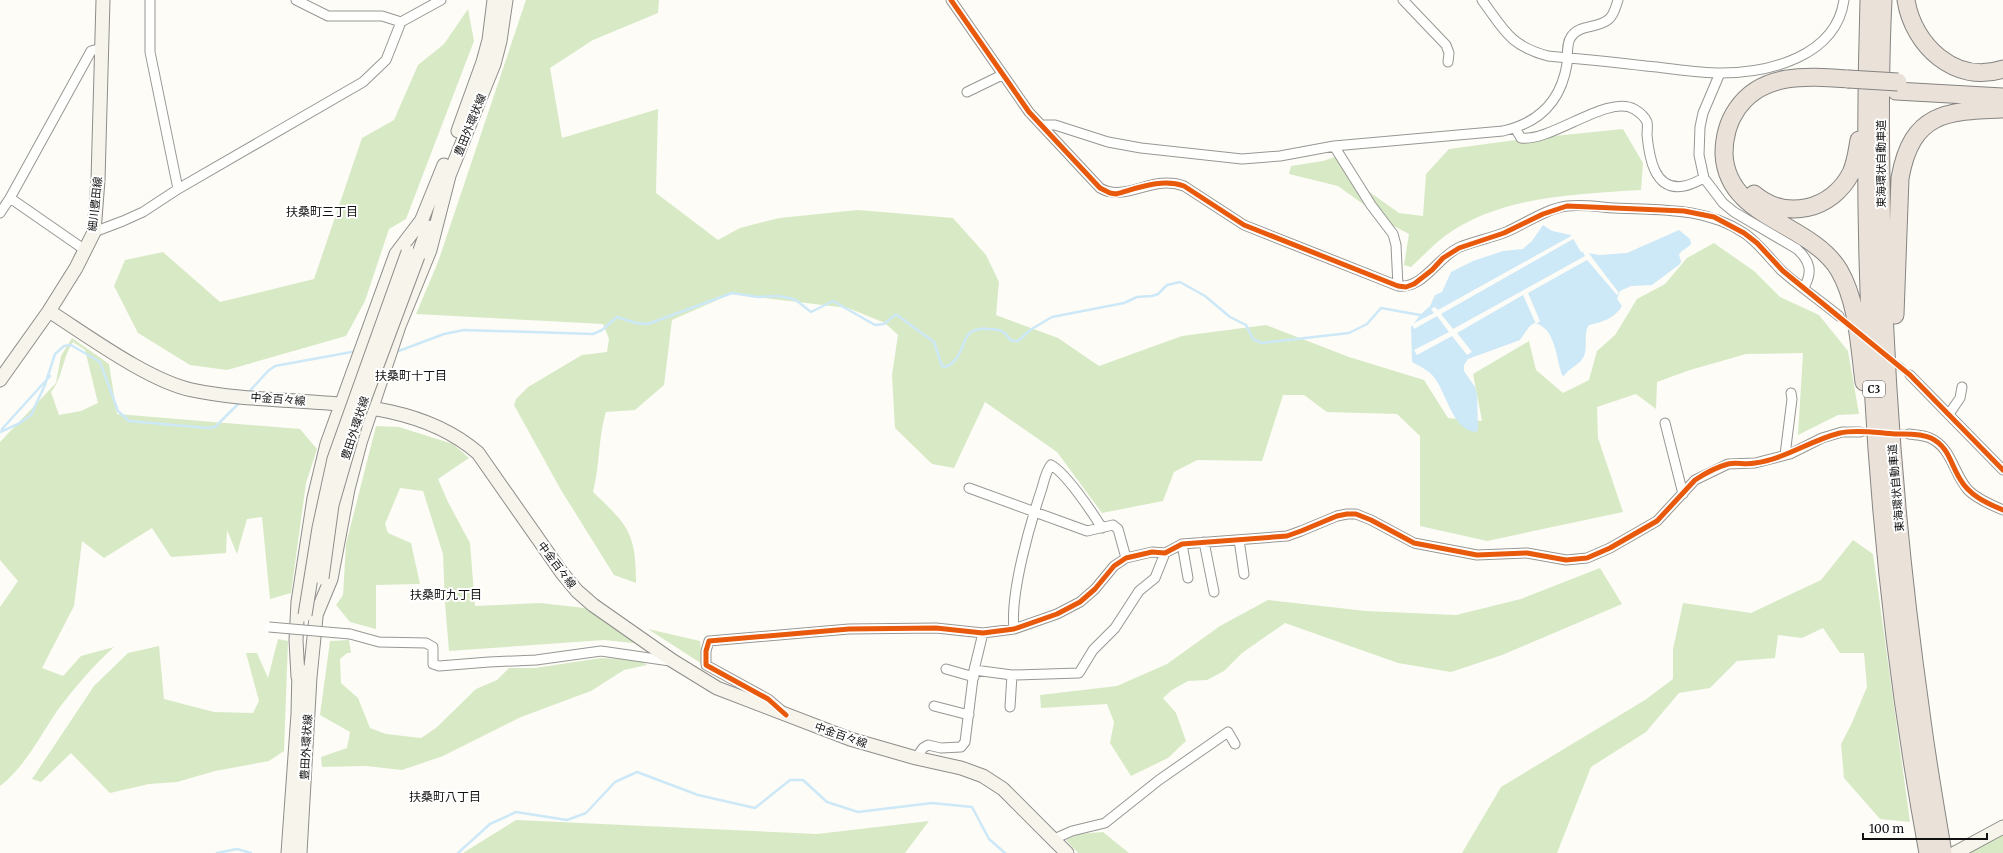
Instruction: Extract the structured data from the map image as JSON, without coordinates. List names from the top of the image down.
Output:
{
  "streets": {
    "highway": ["東海環状自動車道", "C3"],
    "street": ["豊田外環状線", "細川豊田線", "中金百々線"]
  },
  "crossings": [
    ["細川豊田線", "中金百々線"]
  ],
  "districts": [
    "扶桑町三丁目",
    "扶桑町十丁目",
    "扶桑町九丁目",
    "扶桑町八丁目"
  ],
  "scale_bar": "100 m"
}
